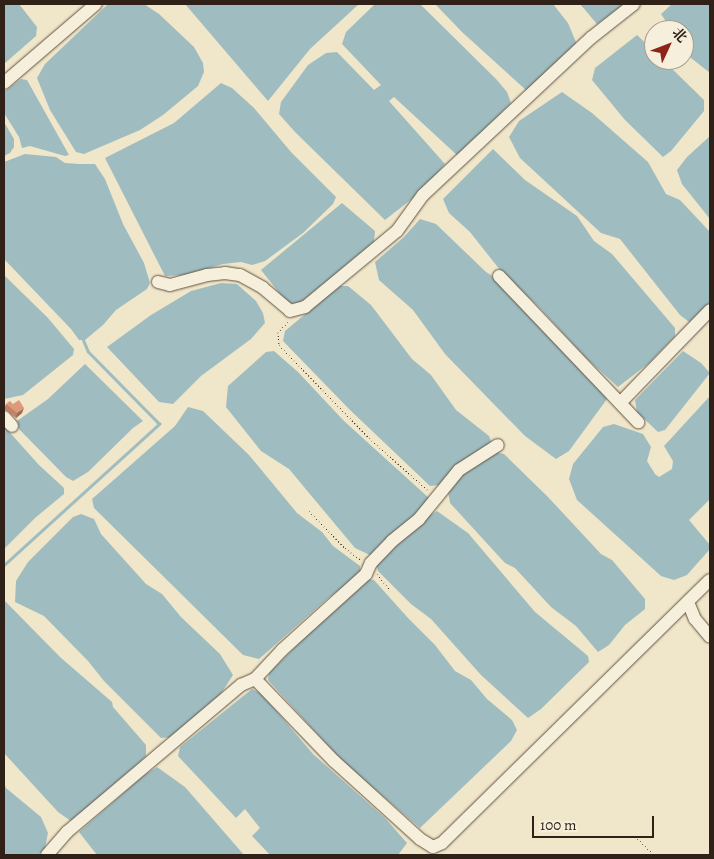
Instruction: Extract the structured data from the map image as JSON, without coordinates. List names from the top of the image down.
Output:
{
  "scale_bar": "100 m",
  "north": "top right"
}
